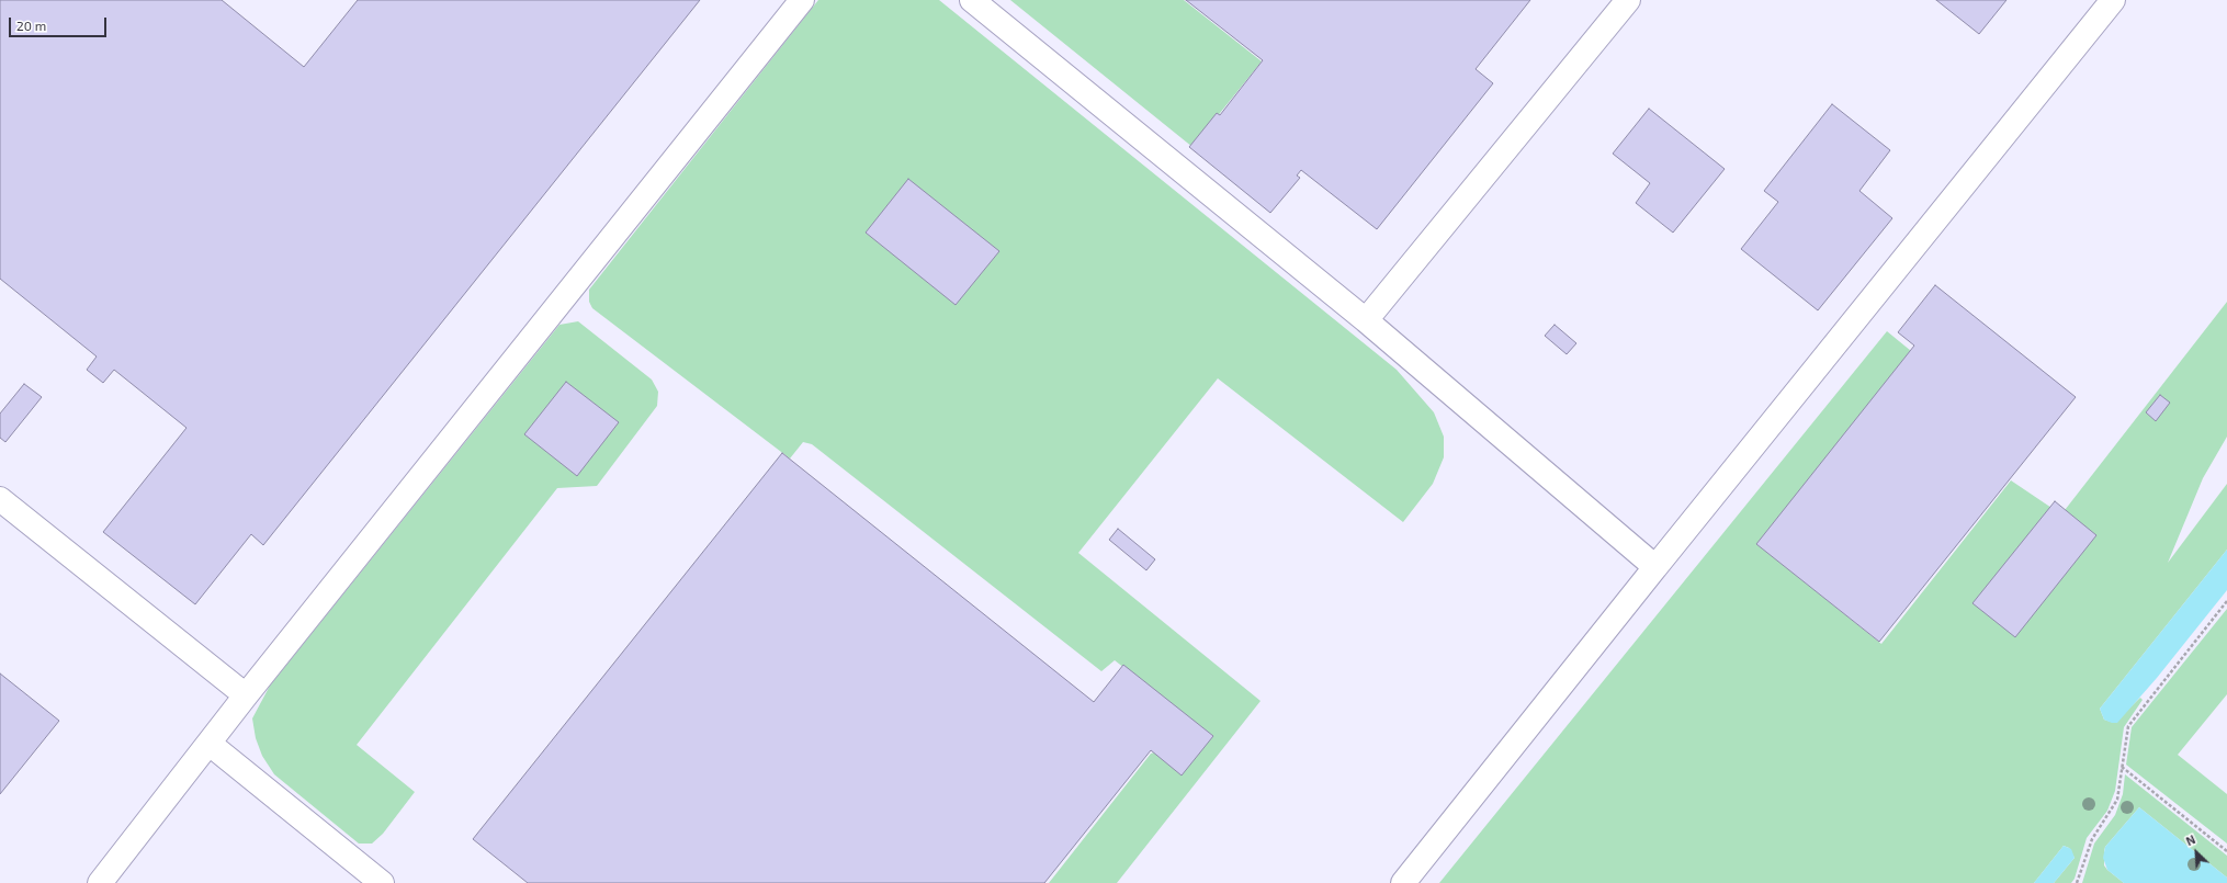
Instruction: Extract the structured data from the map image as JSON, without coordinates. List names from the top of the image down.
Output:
{
  "scale_bar": "20 m",
  "north": "top left"
}
